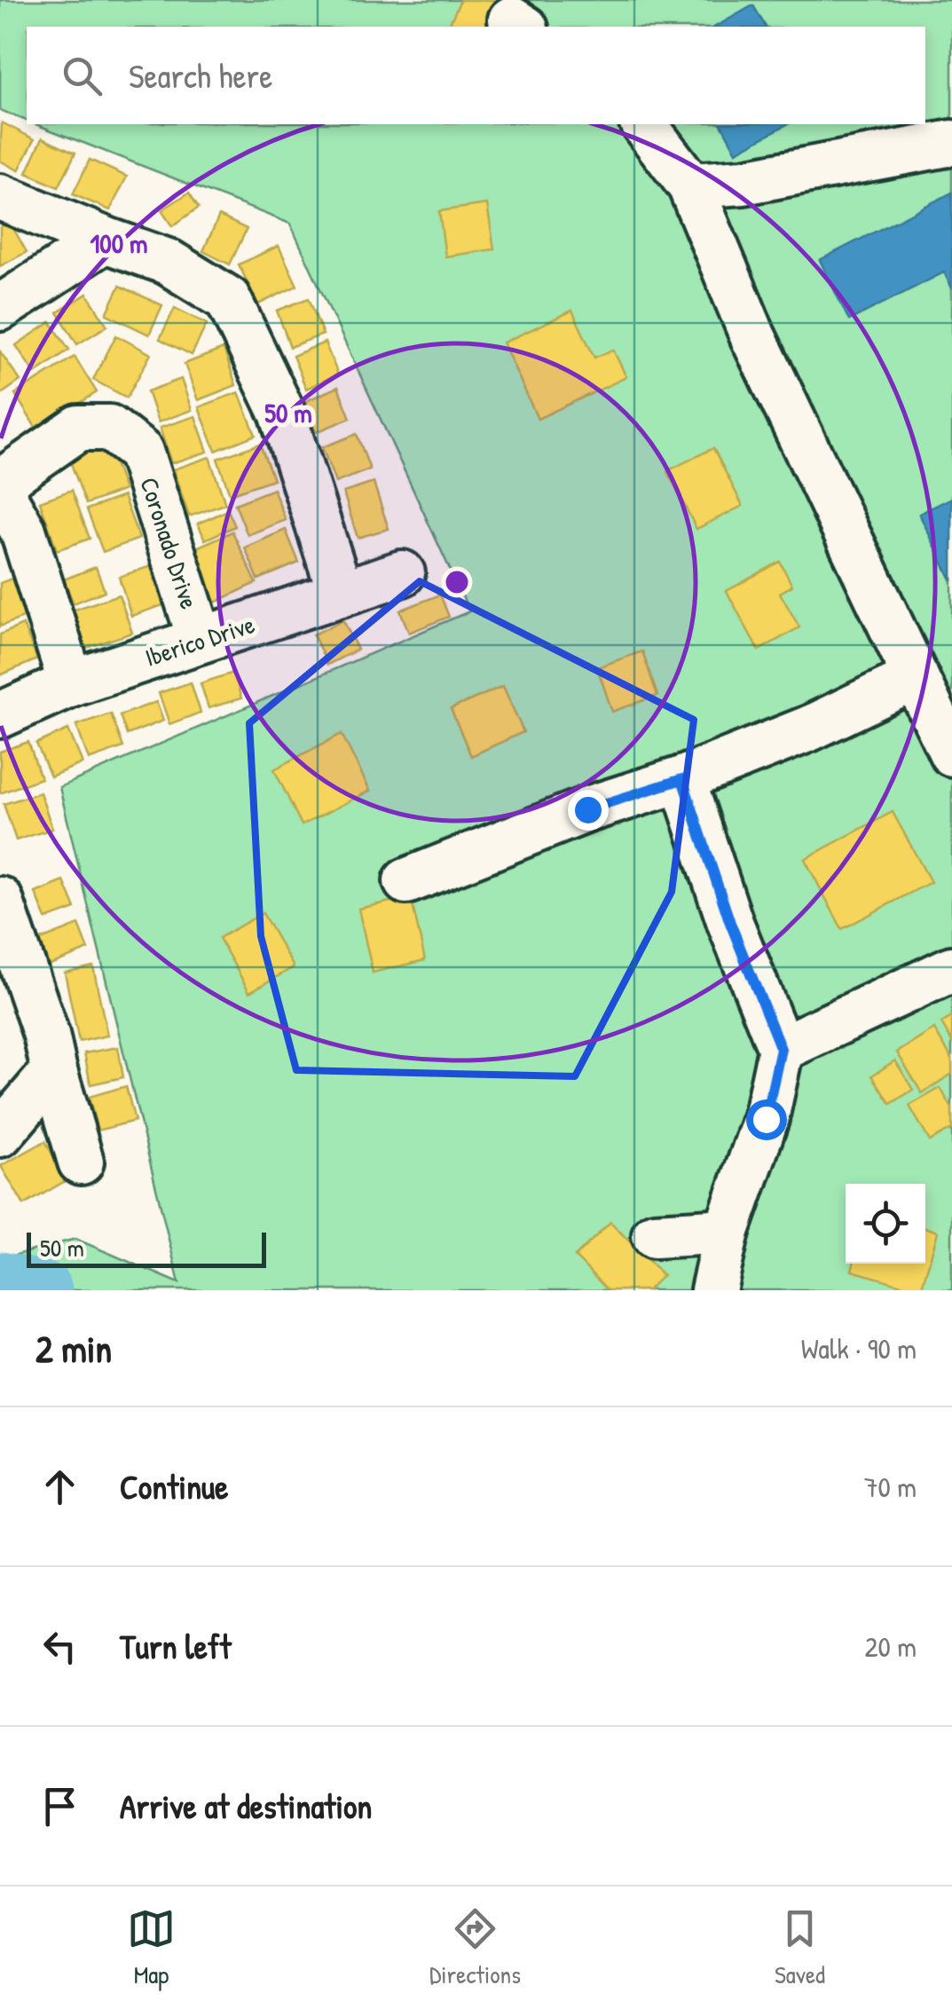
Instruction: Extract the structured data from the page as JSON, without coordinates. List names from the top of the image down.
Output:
{
  "streets": {
    "street": ["Coronado Drive", "Iberico Drive"]
  },
  "crossings": [
    ["Coronado Drive", "Iberico Drive"]
  ],
  "scale_bar": "50 m",
  "page": {
    "search": "Search here",
    "scale": "50 m",
    "heading": ["2 min", "Walk · 90 m"],
    "list": [
      ["Continue", "70 m"],
      ["Turn left", "20 m"],
      "Arrive at destination"
    ],
    "nav": ["Map", "Directions", "Saved"]
  },
  "rings": ["100 m", "50 m"]
}
